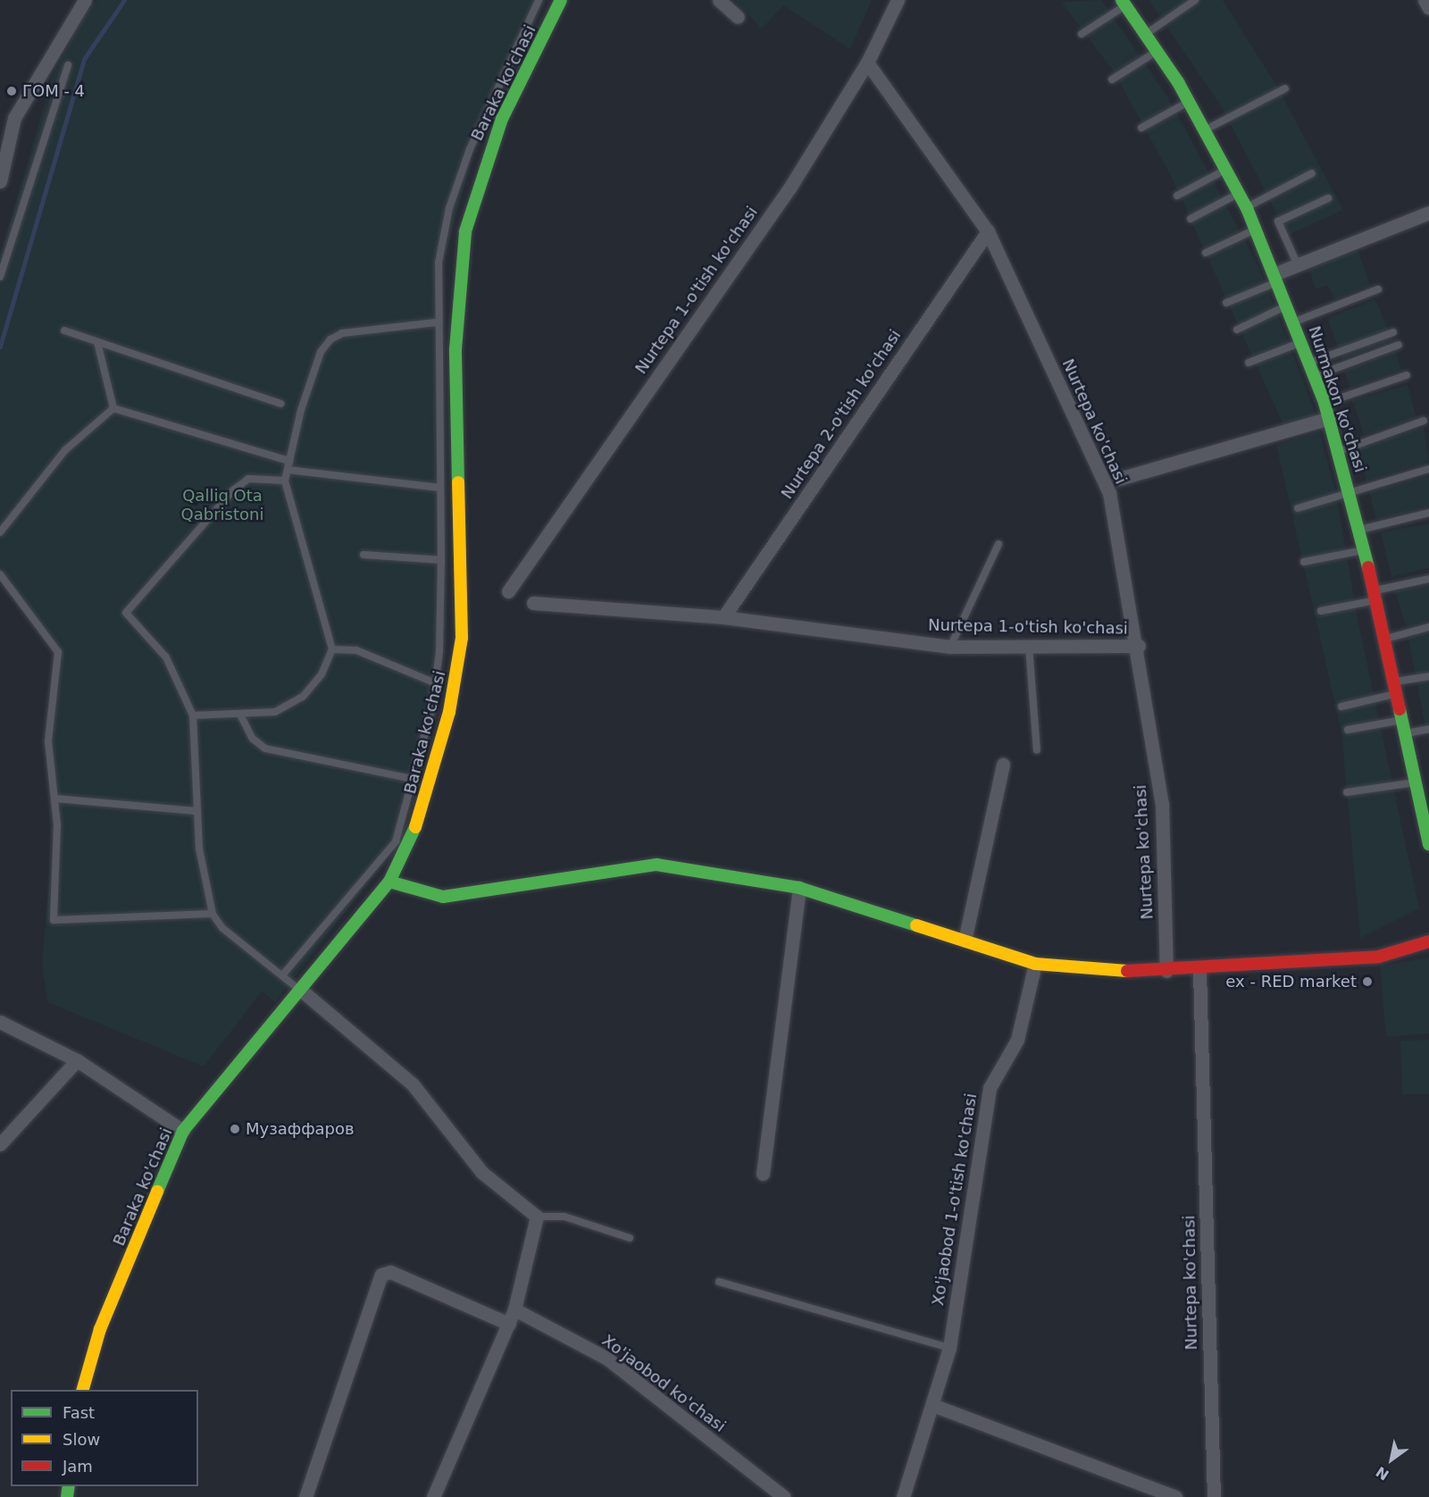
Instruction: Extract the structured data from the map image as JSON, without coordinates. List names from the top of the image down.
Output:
{
  "streets": {
    "street": [
      "Baraka ko'chasi",
      "Nurtepa 1-o'tish ko'chasi",
      "Nurmakon ko'chasi",
      "Nurtepa 2-o'tish ko'chasi",
      "Nurtepa ko'chasi",
      "Xo'jaobod 1-o'tish ko'chasi",
      "Xo'jaobod ko'chasi"
    ]
  },
  "crossings": [
    ["Nurtepa 1-o'tish ko'chasi", "Nurtepa 2-o'tish ko'chasi"],
    ["Nurtepa 1-o'tish ko'chasi", "Nurtepa ko'chasi"],
    ["Nurtepa 2-o'tish ko'chasi", "Nurtepa ko'chasi"]
  ],
  "parks": ["Qalliq Ota Qabristoni"],
  "places": ["ГОМ - 4", "ex - RED market", "Музаффаров"],
  "legend": ["Fast", "Slow", "Jam"],
  "north": "bottom left"
}
